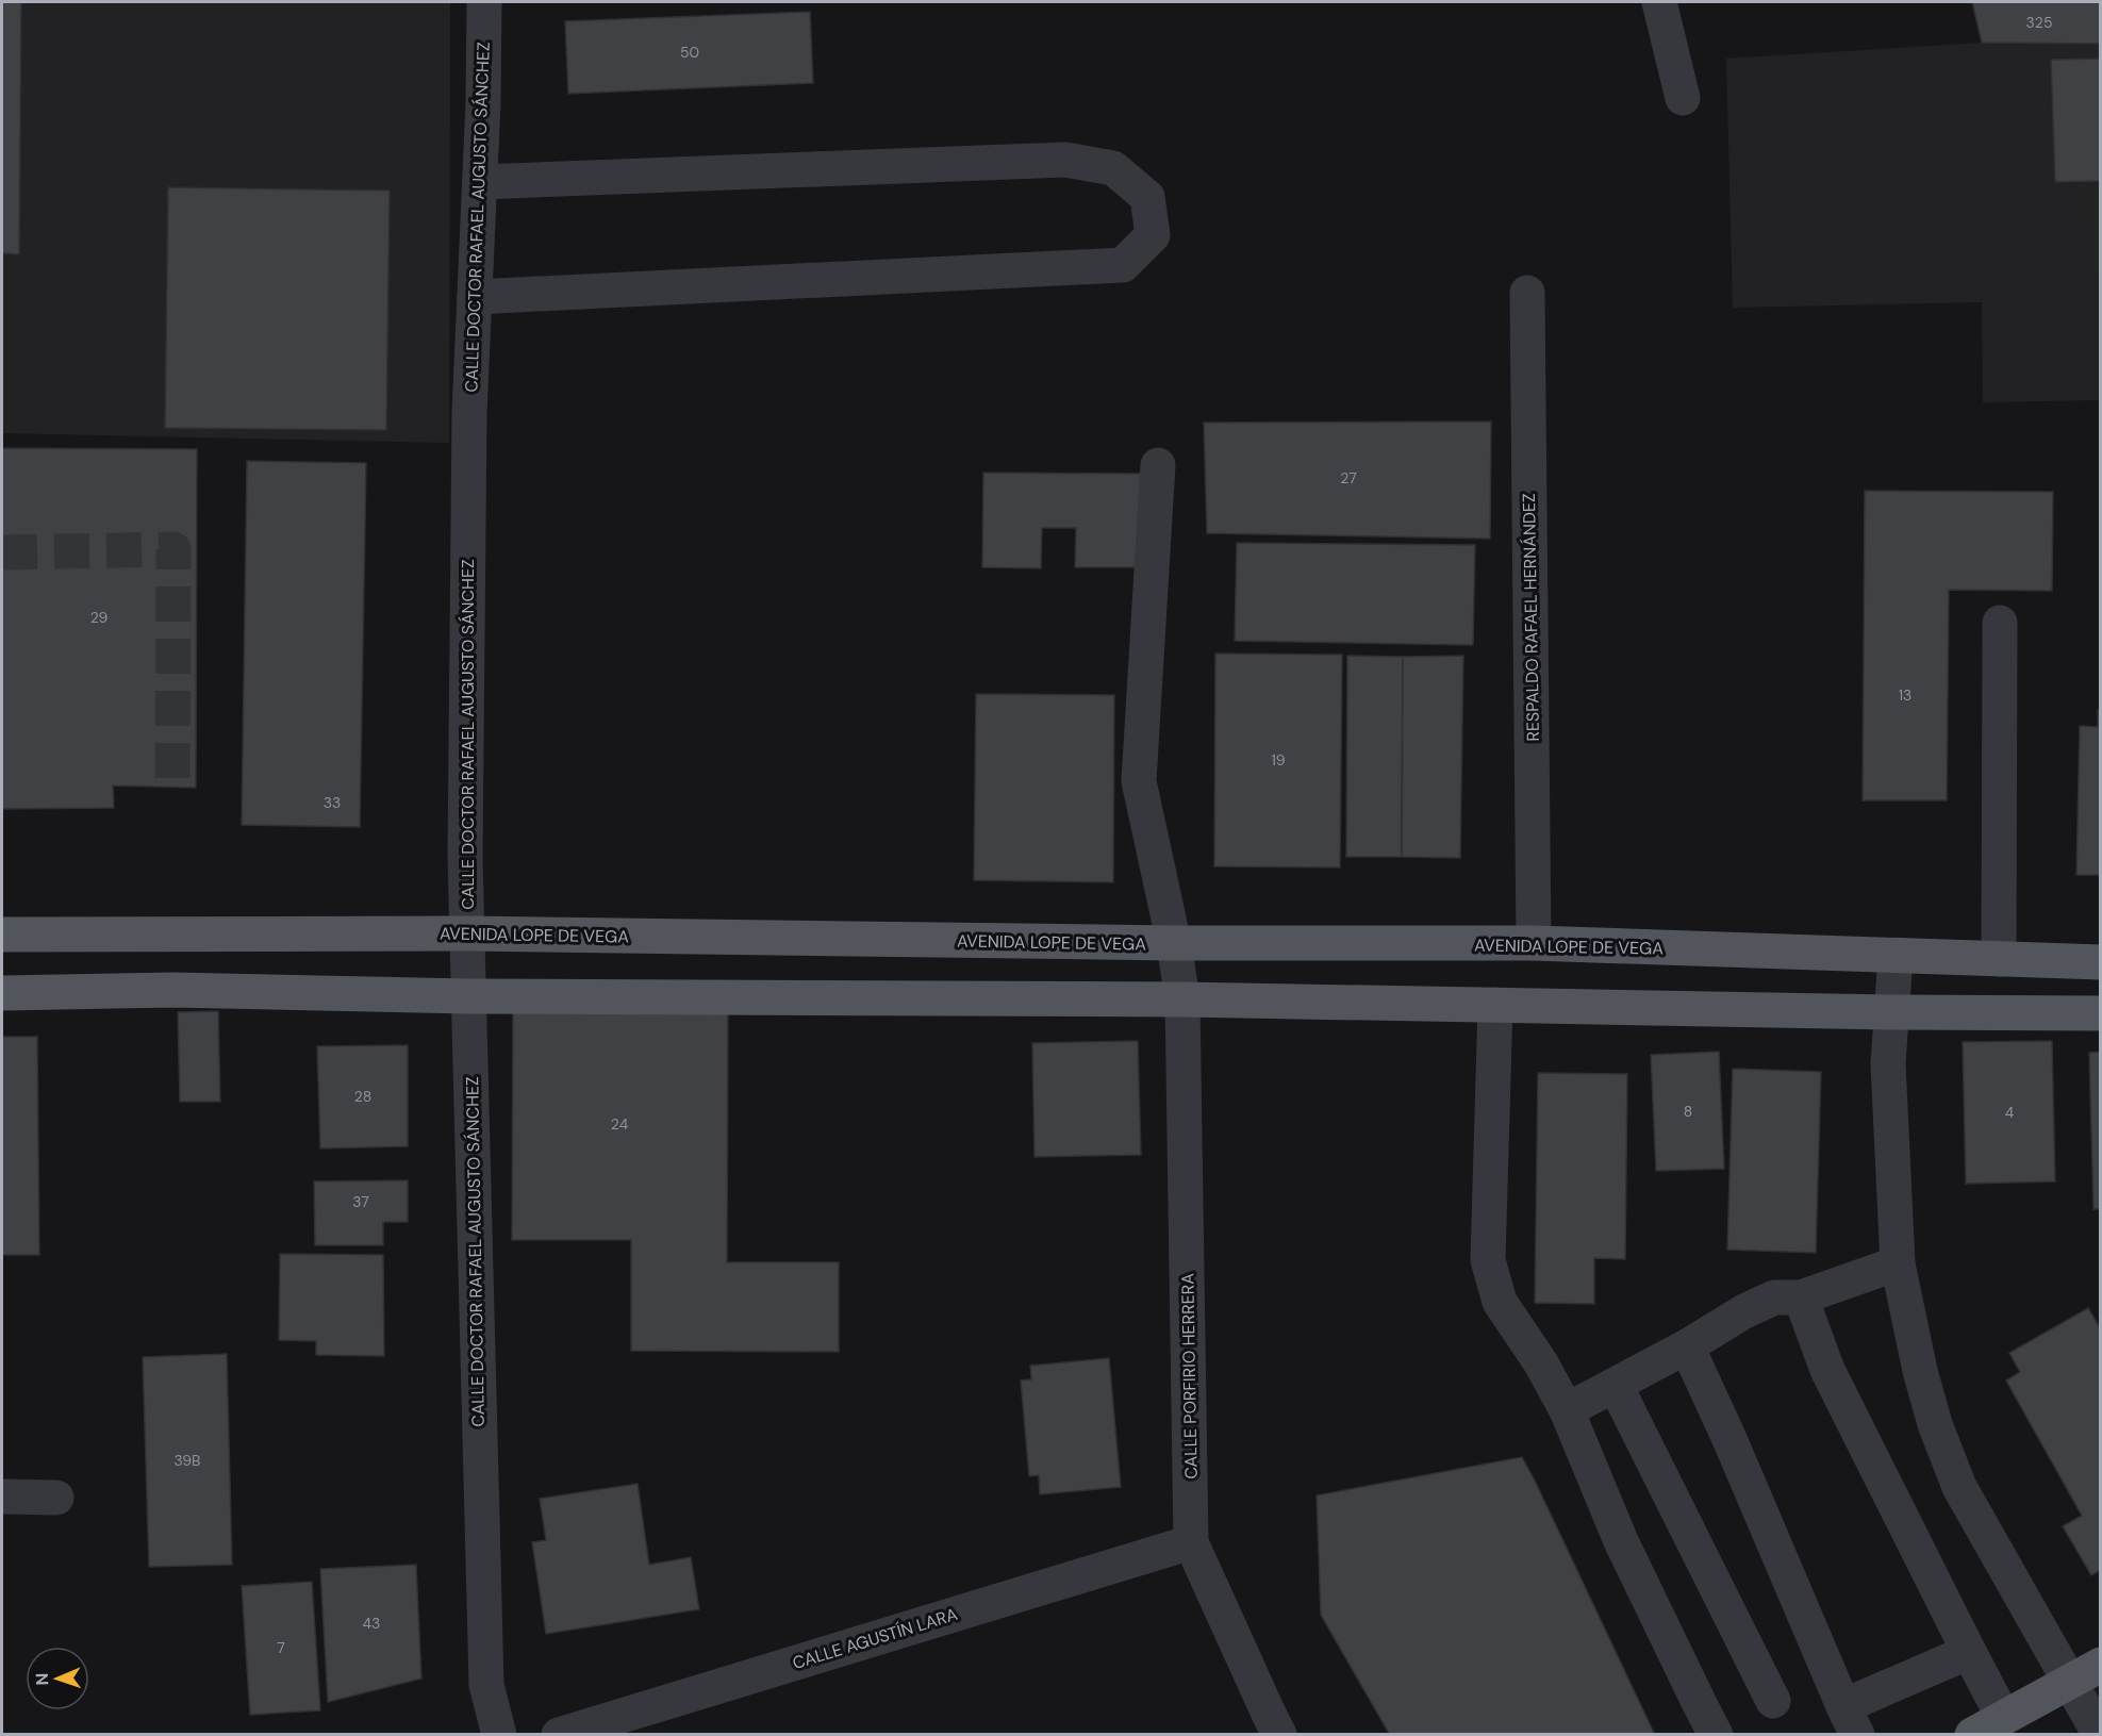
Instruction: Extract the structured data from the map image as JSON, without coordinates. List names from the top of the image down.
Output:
{
  "streets": {
    "main road": ["AVENIDA LOPE DE VEGA"],
    "street": [
      "CALLE DOCTOR RAFAEL AUGUSTO SÁNCHEZ",
      "RESPALDO RAFAEL HERNÁNDEZ",
      "CALLE PORFIRIO HERRERA",
      "CALLE AGUSTÍN LARA"
    ]
  },
  "crossings": [
    ["CALLE DOCTOR RAFAEL AUGUSTO SÁNCHEZ", "AVENIDA LOPE DE VEGA"],
    ["RESPALDO RAFAEL HERNÁNDEZ", "AVENIDA LOPE DE VEGA"],
    ["AVENIDA LOPE DE VEGA", "CALLE PORFIRIO HERRERA"],
    ["CALLE PORFIRIO HERRERA", "CALLE AGUSTÍN LARA"]
  ],
  "house_numbers": [
    "325",
    "50",
    "27",
    "29",
    "13",
    "19",
    "33",
    "28",
    "8",
    "4",
    "24",
    "37",
    "39B",
    "43",
    "7"
  ],
  "north": "left"
}
